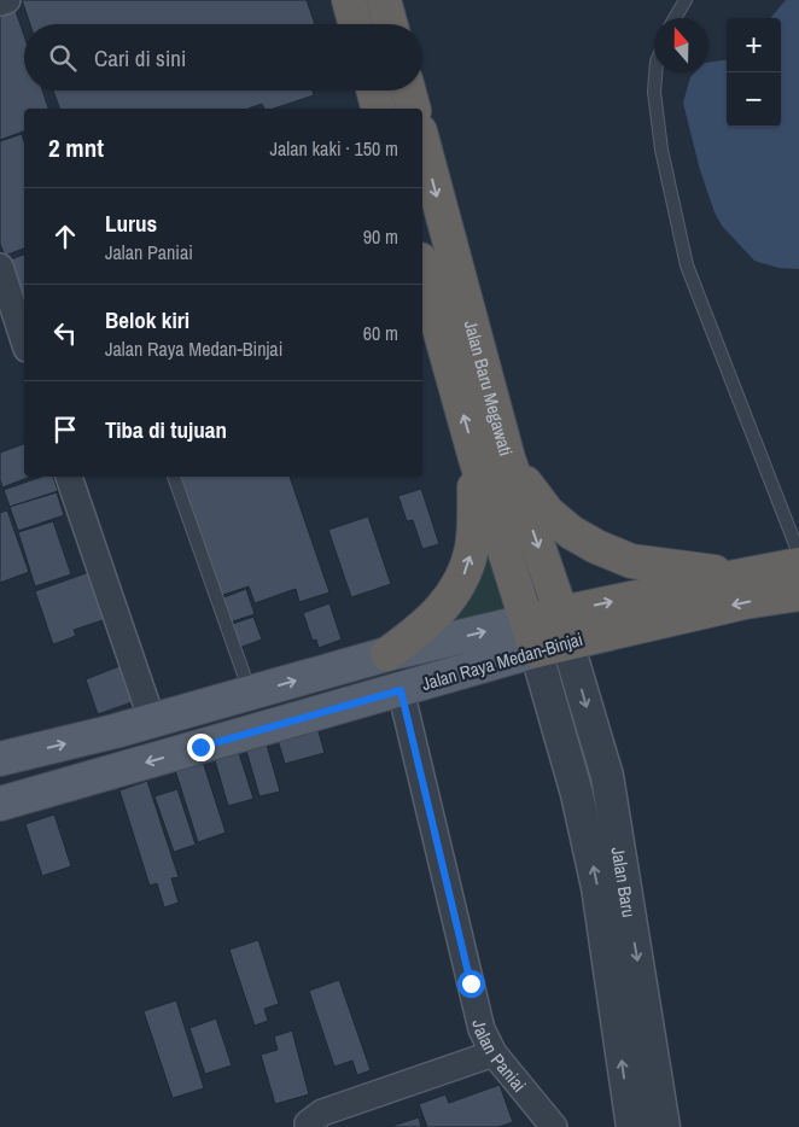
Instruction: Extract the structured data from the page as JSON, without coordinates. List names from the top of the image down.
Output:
{
  "streets": {
    "highway": ["Jalan Baru Megawati", "Jalan Raya Medan-Binjai"],
    "street": ["Jalan Baru", "Jalan Paniai"]
  },
  "crossings": [
    ["Jalan Baru Megawati", "Jalan Raya Medan-Binjai"],
    ["Jalan Baru Megawati", "Jalan Baru"],
    ["Jalan Raya Medan-Binjai", "Jalan Baru"],
    ["Jalan Raya Medan-Binjai", "Jalan Paniai"]
  ],
  "north": "top",
  "page": {
    "map_buttons": ["+", "−"],
    "search": "Cari di sini",
    "heading": ["2 mnt", "Jalan kaki · 150 m"],
    "list": [
      ["Lurus", "Jalan Paniai", "90 m"],
      ["Belok kiri", "Jalan Raya Medan-Binjai", "60 m"],
      "Tiba di tujuan"
    ]
  }
}
